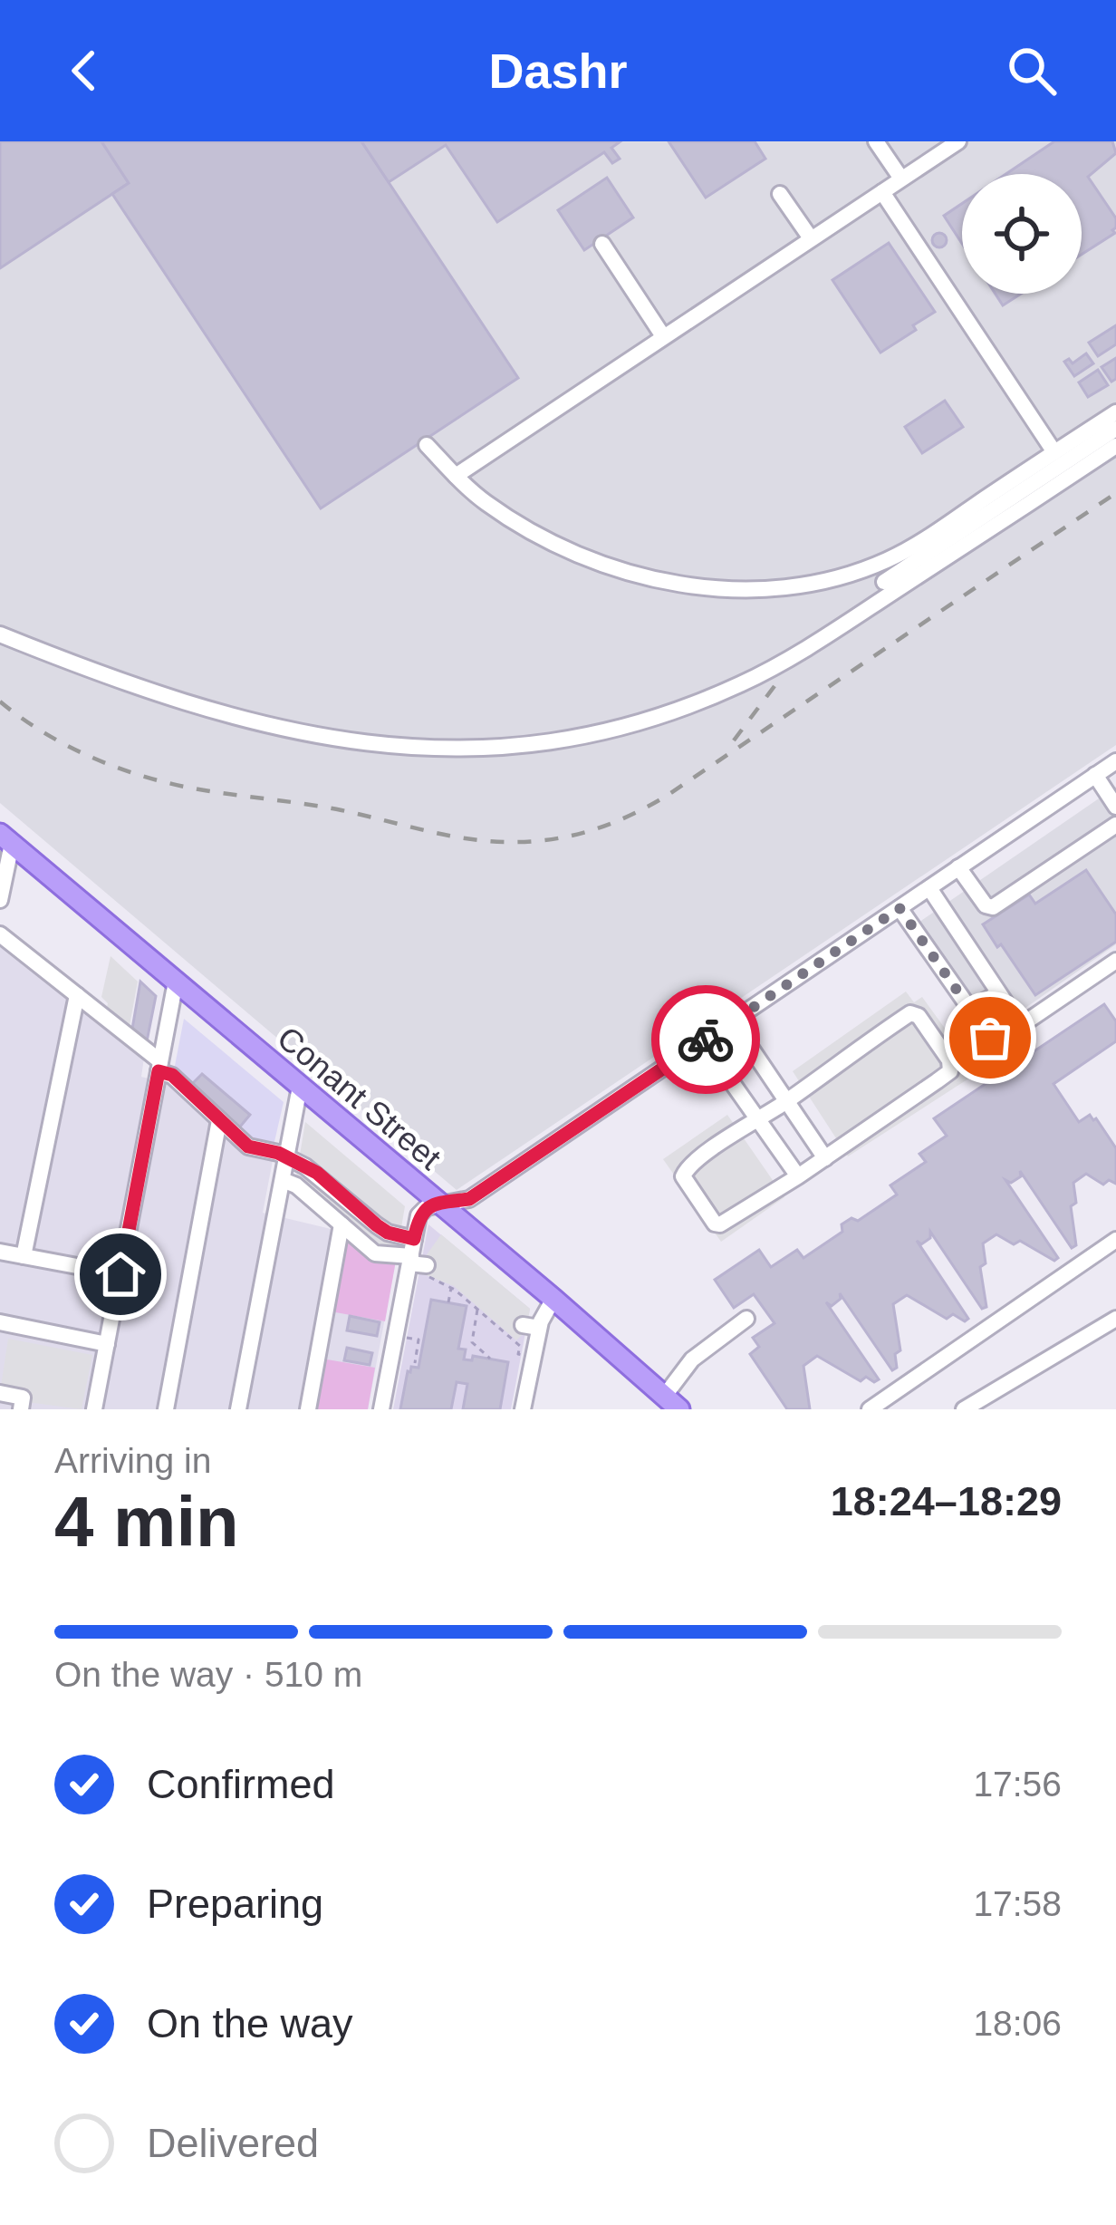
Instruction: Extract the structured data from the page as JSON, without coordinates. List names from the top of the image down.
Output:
{
  "streets": {
    "main road": ["Conant Street"]
  },
  "page": {
    "header": "Dashr",
    "heading": ["4 min", "Arriving in", "18:24–18:29"],
    "bar": "On the way · 510 m",
    "list": [
      ["Confirmed", "17:56"],
      ["Preparing", "17:58"],
      ["On the way", "18:06"],
      "Delivered"
    ]
  }
}
